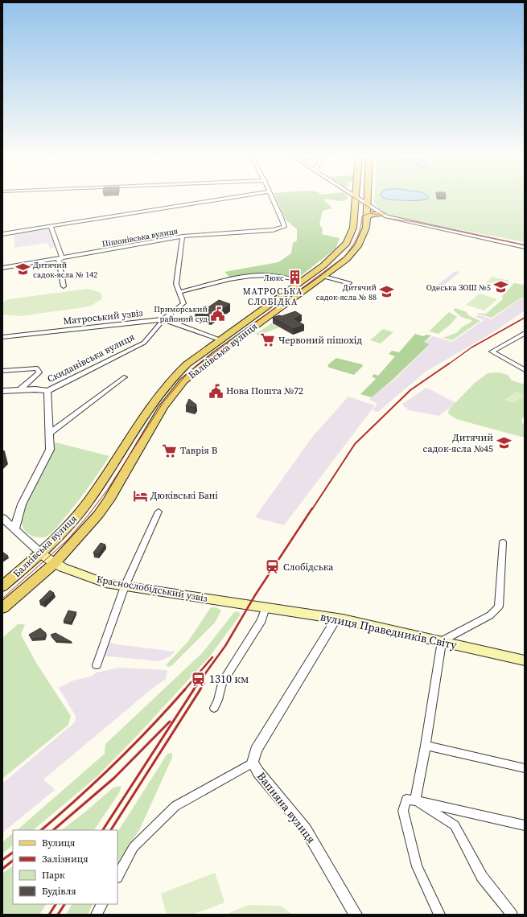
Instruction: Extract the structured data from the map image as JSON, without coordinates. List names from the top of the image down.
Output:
{
  "streets": {
    "main road": ["Балківська вулиця", "Краснослобідський узвіз", "вулиця Праведників Світу"],
    "street": [
      "Пішонівська вулиця",
      "Матроський узвіз",
      "Скиданівська вулиця",
      "Вапняна вулиця"
    ]
  },
  "crossings": [
    ["Матроський узвіз", "Балківська вулиця"],
    ["Матроський узвіз", "Скиданівська вулиця"],
    ["Балківська вулиця", "Краснослобідський узвіз"],
    ["Краснослобідський узвіз", "вулиця Праведників Світу"],
    ["вулиця Праведників Світу", "Вапняна вулиця"]
  ],
  "districts": ["МАТРОСЬКА СЛОБІДКА"],
  "places": {
    "school or university": [
      "Дитячий садок-ясла № 142",
      "Одеська ЗОШ №5",
      "Дитячий садок-ясла № 88",
      "Дитячий садок-ясла №45"
    ],
    "building": ["Люкс"],
    "public building": ["Приморський районий суд", "Нова Пошта №72"],
    "supermarket": ["Червоний пішохід", "Таврія В"],
    "hotel": ["Дюківські Бані"],
    "station": ["Слобідська", "1310 км"]
  },
  "legend": [
    "Вулиця",
    "Залізниця",
    "Парк",
    "Будівля"
  ]
}
